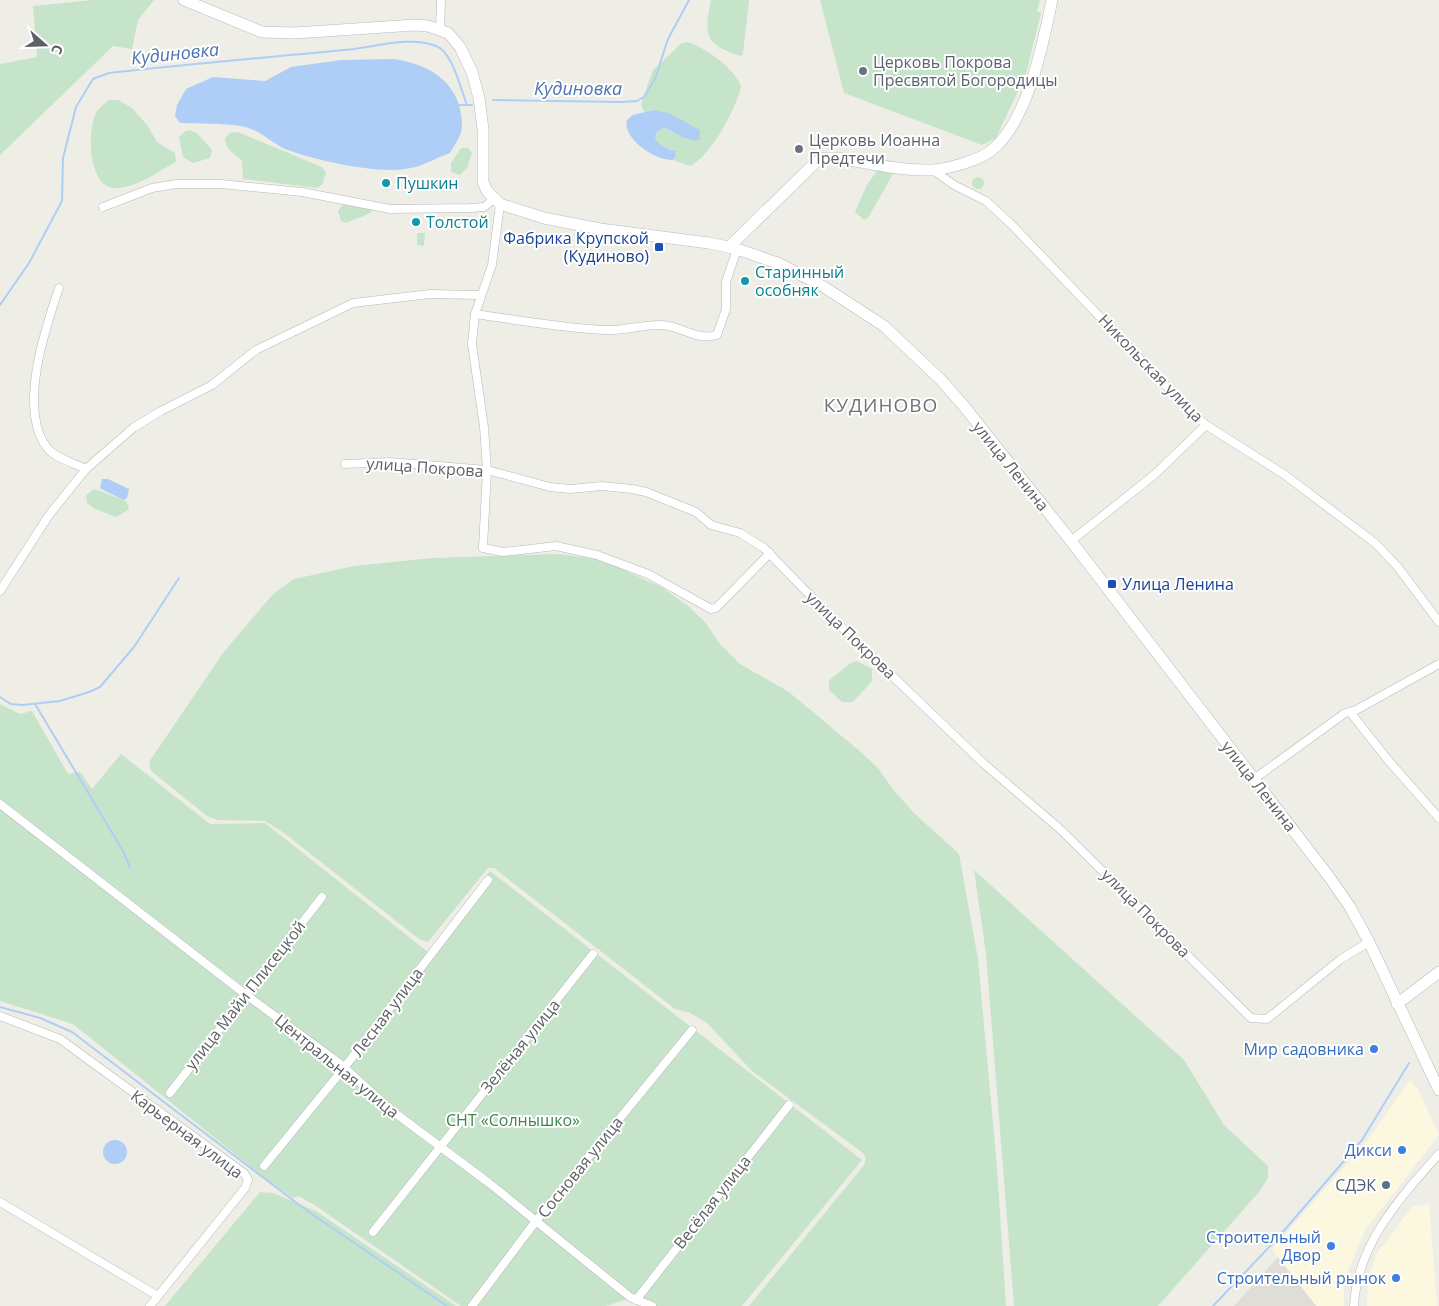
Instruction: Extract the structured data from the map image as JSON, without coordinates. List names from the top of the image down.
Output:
{
  "streets": {
    "main road": ["улица Ленина"],
    "street": [
      "Никольская улица",
      "улица Покрова",
      "улица Майи Плисецкой",
      "Лесная улица",
      "Зелёная улица",
      "Центральная улица",
      "Карьерная улица",
      "Сосновая улица",
      "Весёлая улица"
    ]
  },
  "crossings": [
    ["улица Ленина", "улица Покрова"],
    ["улица Майи Плисецкой", "Центральная улица"],
    ["Лесная улица", "Центральная улица"],
    ["Зелёная улица", "Центральная улица"],
    ["Центральная улица", "Сосновая улица"],
    ["Центральная улица", "Весёлая улица"]
  ],
  "districts": ["КУДИНОВО"],
  "water": ["Кудиновка"],
  "parks": ["СНТ «Солнышко»"],
  "places": {
    "other": [
      "Церковь Покрова Пресвятой Богородицы",
      "Церковь Иоанна Предтечи",
      "Пушкин",
      "Толстой",
      "Старинный особняк",
      "Мир садовника",
      "Дикси",
      "СДЭК",
      "Строительный Двор",
      "Строительный рынок"
    ],
    "transit": ["Фабрика Крупской (Кудиново)", "Улица Ленина"]
  },
  "north": "right"
}
